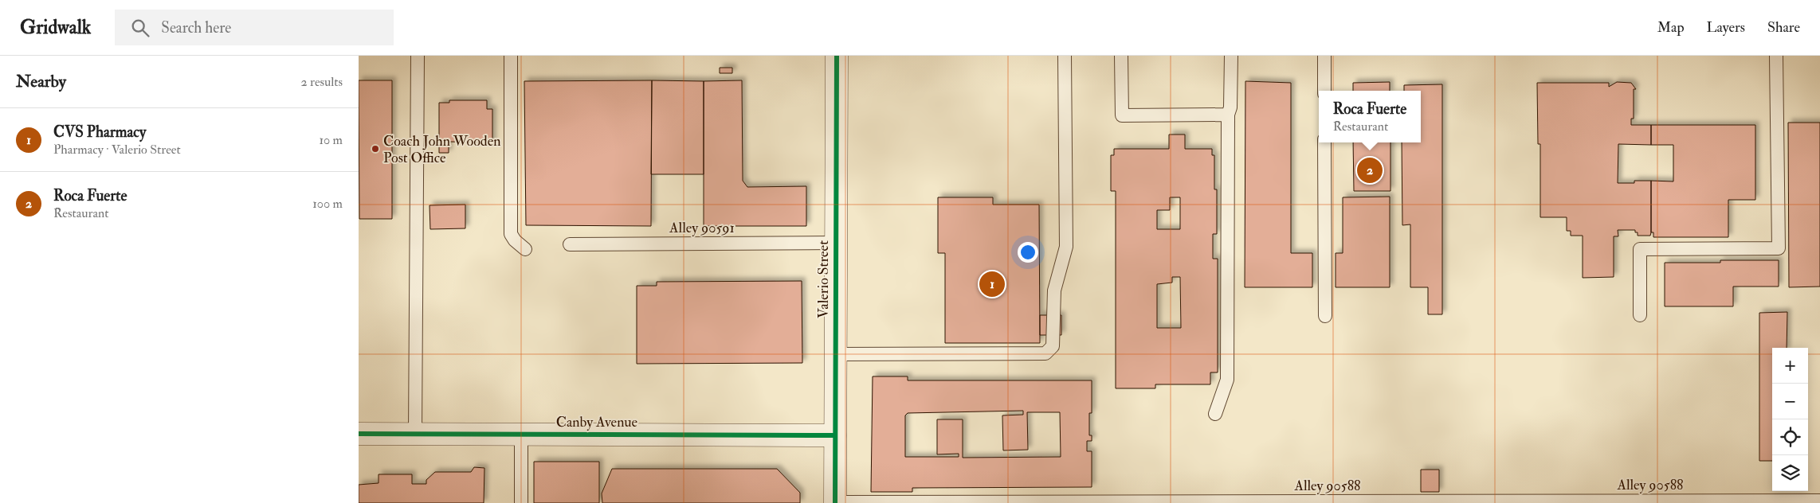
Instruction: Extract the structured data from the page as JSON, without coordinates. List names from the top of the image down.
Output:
{
  "streets": {
    "street": ["Valerio Street", "Canby Avenue"],
    "lane": ["Alley 90591", "Alley 90588"]
  },
  "crossings": [
    ["Alley 90591", "Valerio Street"],
    ["Valerio Street", "Canby Avenue"],
    ["Valerio Street", "Alley 90588"]
  ],
  "places": ["Coach John Wooden Post Office"],
  "page": {
    "header": "Gridwalk",
    "search": "Search here",
    "nav": ["Map", "Layers", "Share"],
    "heading": ["Nearby", "2 results"],
    "popup": ["Roca Fuerte", "Restaurant"],
    "list": [
      {
        "mark": "1",
        "name": "CVS Pharmacy",
        "note": "Pharmacy · Valerio Street",
        "value": "10 m"
      },
      {
        "mark": "2",
        "name": "Roca Fuerte",
        "note": "Restaurant",
        "value": "100 m"
      }
    ],
    "pins": ["2", "1"],
    "map_buttons": ["+", "−"]
  }
}
